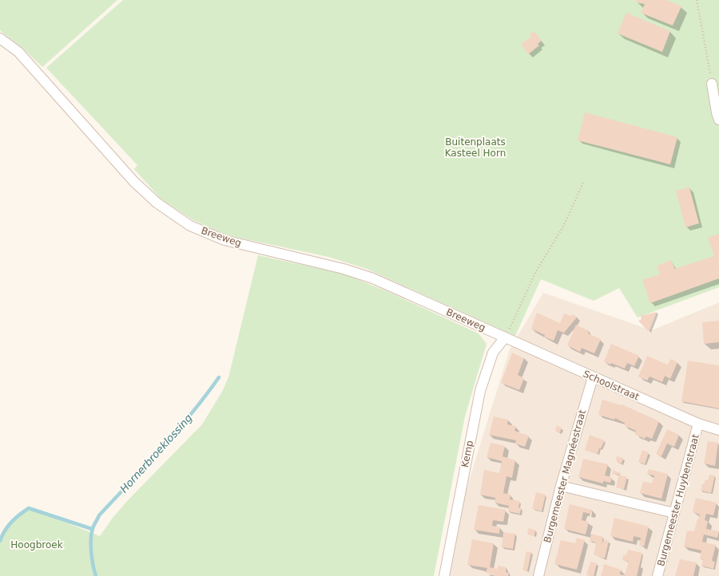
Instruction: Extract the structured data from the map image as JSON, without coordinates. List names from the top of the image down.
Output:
{
  "streets": {
    "street": [
      "Breeweg",
      "Schoolstraat",
      "Kemp",
      "Burgemeester Magnéestraat",
      "Burgemeester Huybenstraat"
    ]
  },
  "crossings": [
    ["Breeweg", "Schoolstraat"],
    ["Breeweg", "Kemp"],
    ["Schoolstraat", "Kemp"],
    ["Schoolstraat", "Burgemeester Magnéestraat"],
    ["Schoolstraat", "Burgemeester Huybenstraat"]
  ],
  "water": ["Hornerbroeklossing"],
  "parks": ["Buitenplaats Kasteel Horn", "Hoogbroek"]
}
